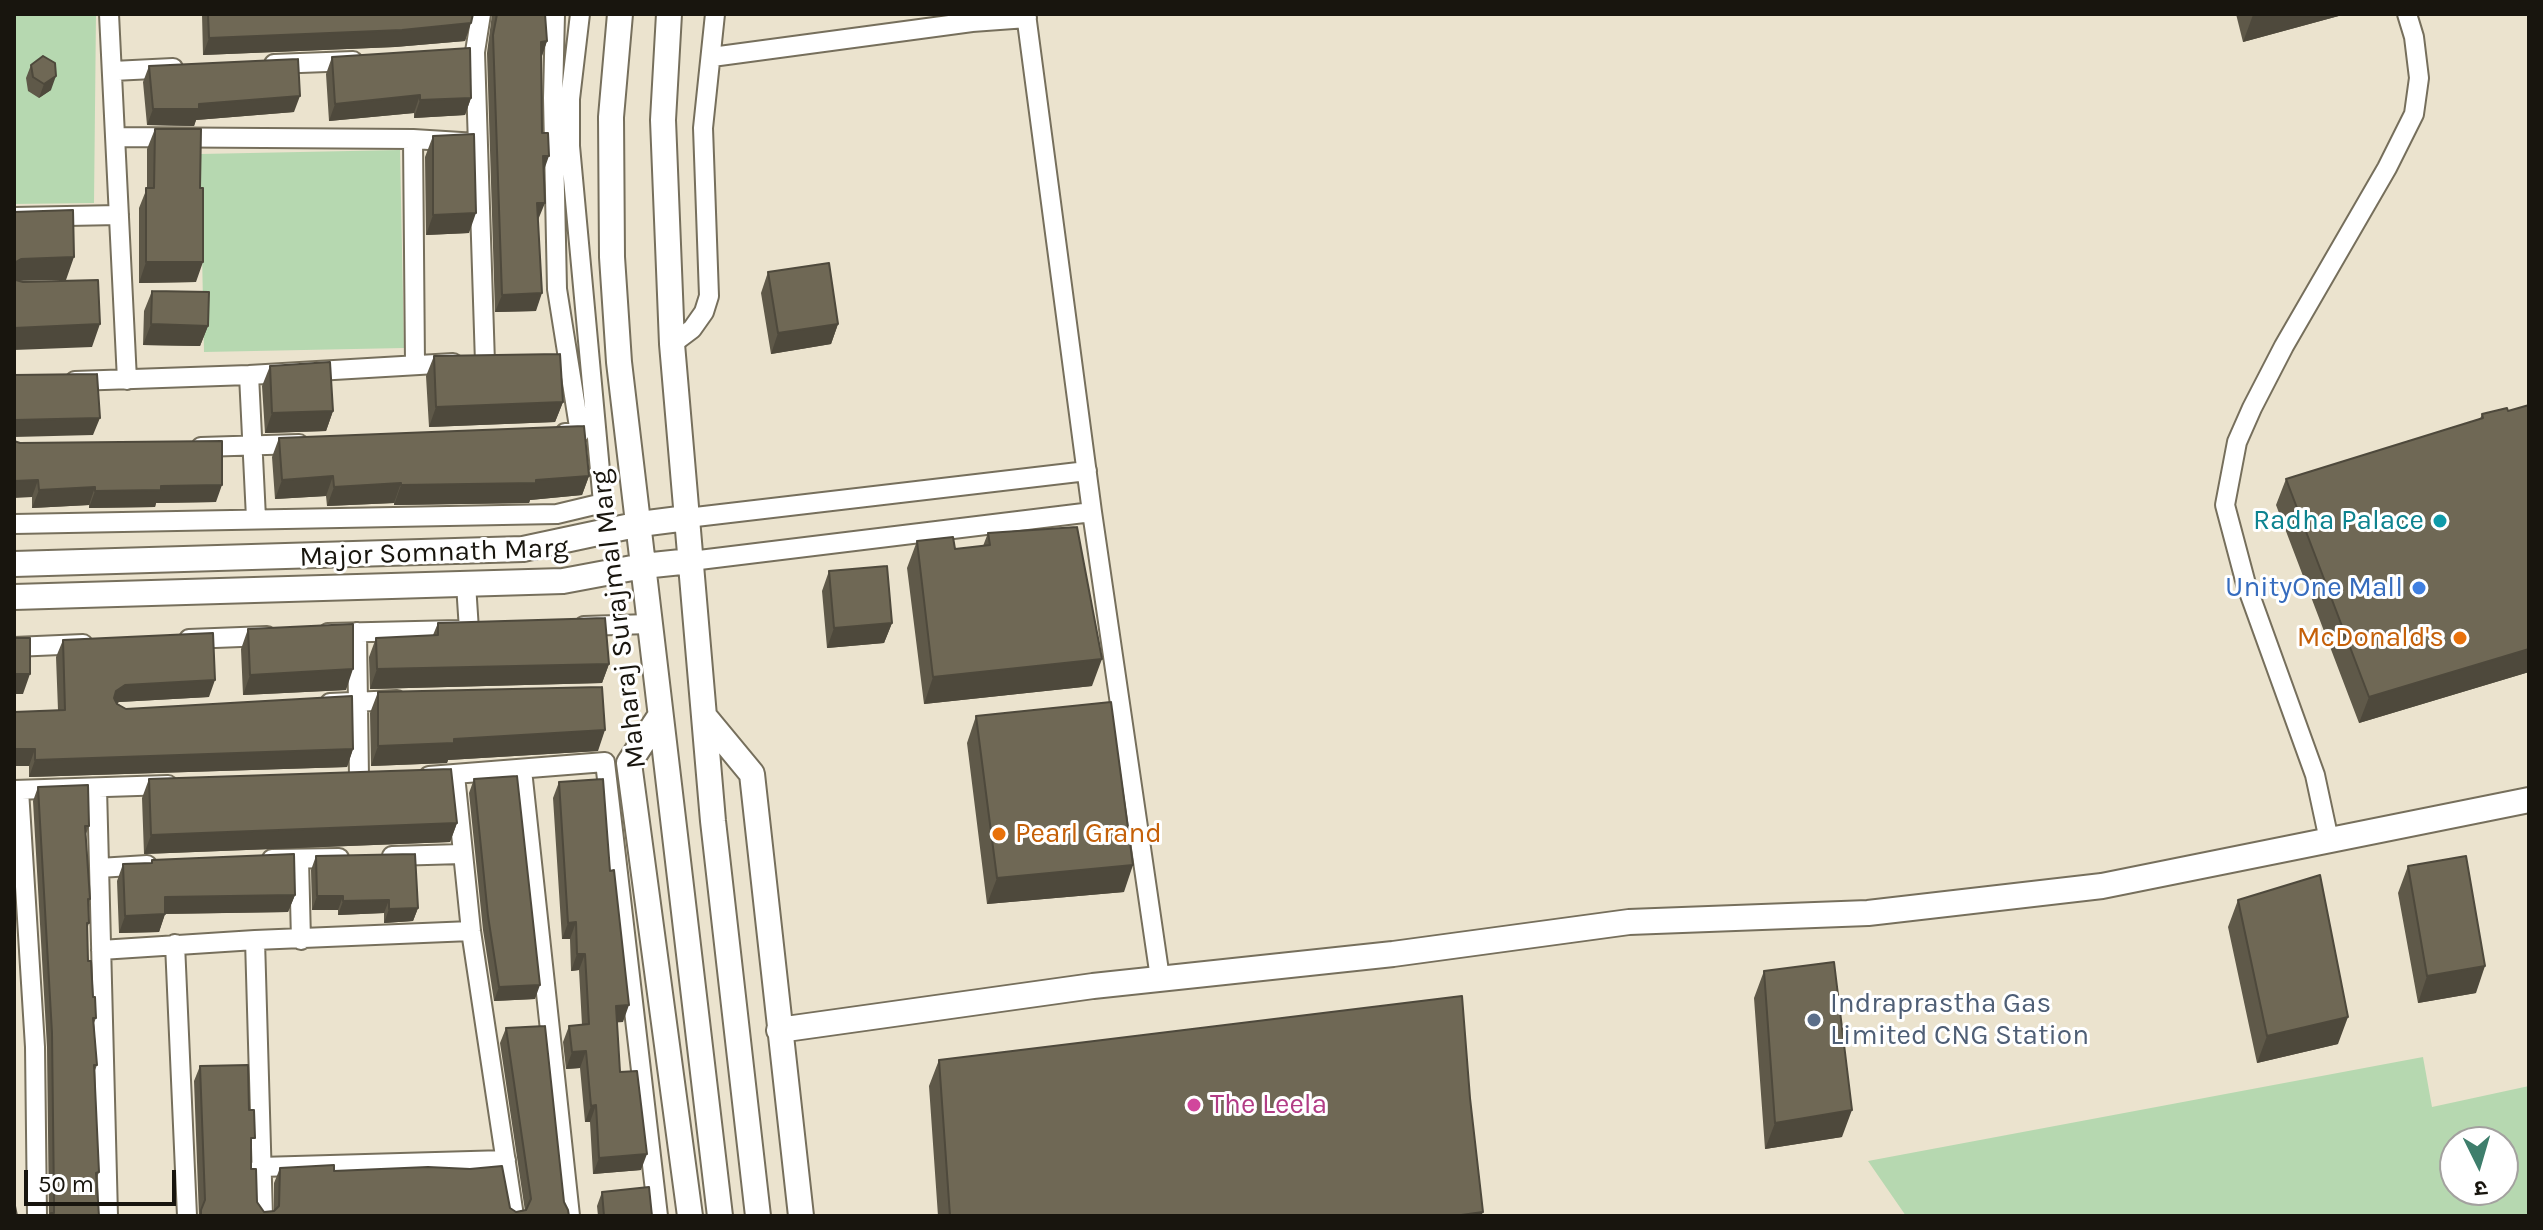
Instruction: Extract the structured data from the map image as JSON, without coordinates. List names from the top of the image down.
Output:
{
  "streets": {
    "main road": ["Major Somnath Marg", "Maharaj Surajmal Marg"]
  },
  "crossings": [
    ["Major Somnath Marg", "Maharaj Surajmal Marg"]
  ],
  "places": [
    "Radha Palace",
    "UnityOne Mall",
    "McDonald's",
    "Pearl Grand",
    "Indraprastha Gas Limited CNG Station",
    "The Leela"
  ],
  "scale_bar": "50 m",
  "north": "bottom"
}
